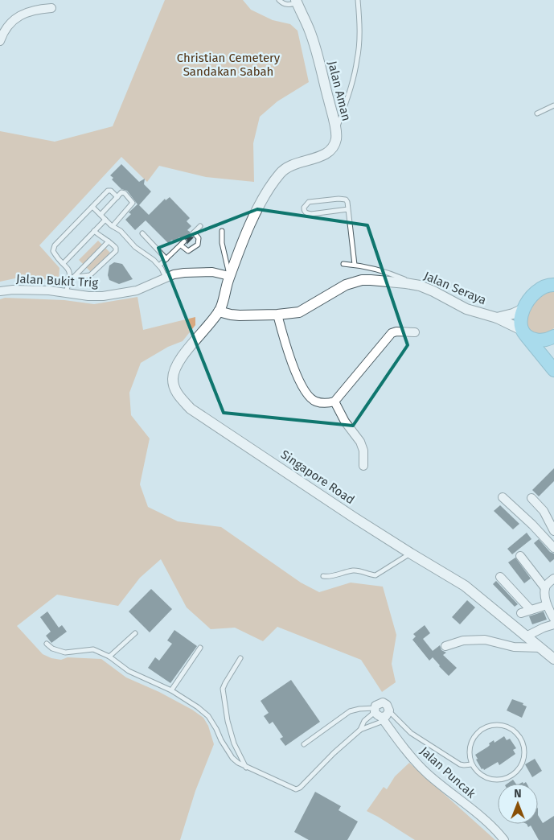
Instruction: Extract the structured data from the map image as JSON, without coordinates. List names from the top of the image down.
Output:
{
  "streets": {
    "street": [
      "Jalan Aman",
      "Jalan Bukit Trig",
      "Jalan Seraya",
      "Singapore Road",
      "Jalan Puncak"
    ]
  },
  "crossings": [
    ["Jalan Aman", "Jalan Bukit Trig"],
    ["Jalan Aman", "Jalan Seraya"],
    ["Jalan Aman", "Singapore Road"],
    ["Jalan Seraya", "Singapore Road"]
  ],
  "parks": ["Christian Cemetery Sandakan Sabah"],
  "north": "top"
}
